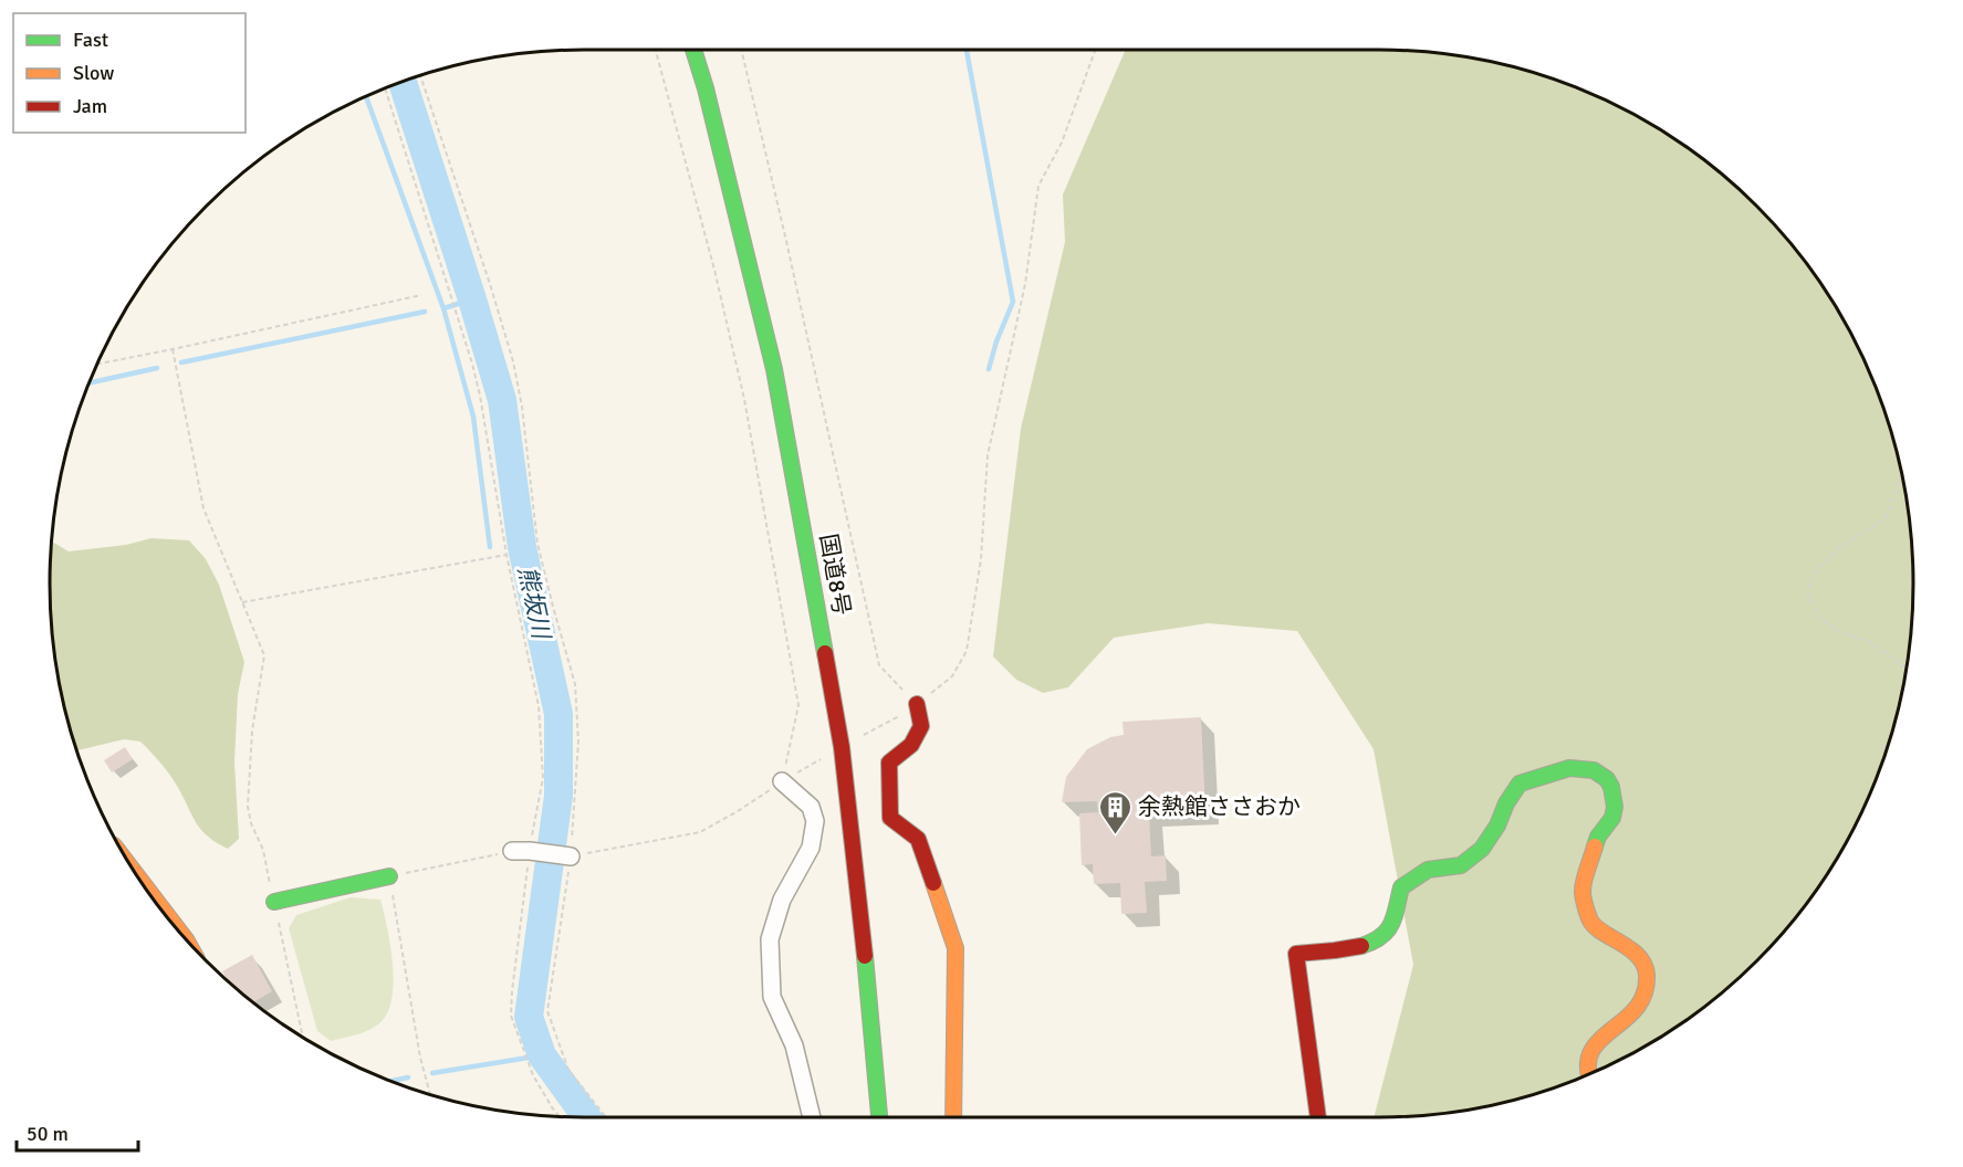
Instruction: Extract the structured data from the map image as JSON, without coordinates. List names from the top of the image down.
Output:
{
  "streets": {
    "main road": ["国道8号"]
  },
  "water": ["熊坂川"],
  "places": {
    "building": ["余熱館ささおか"]
  },
  "legend": ["Fast", "Slow", "Jam"],
  "scale_bar": "50 m"
}
